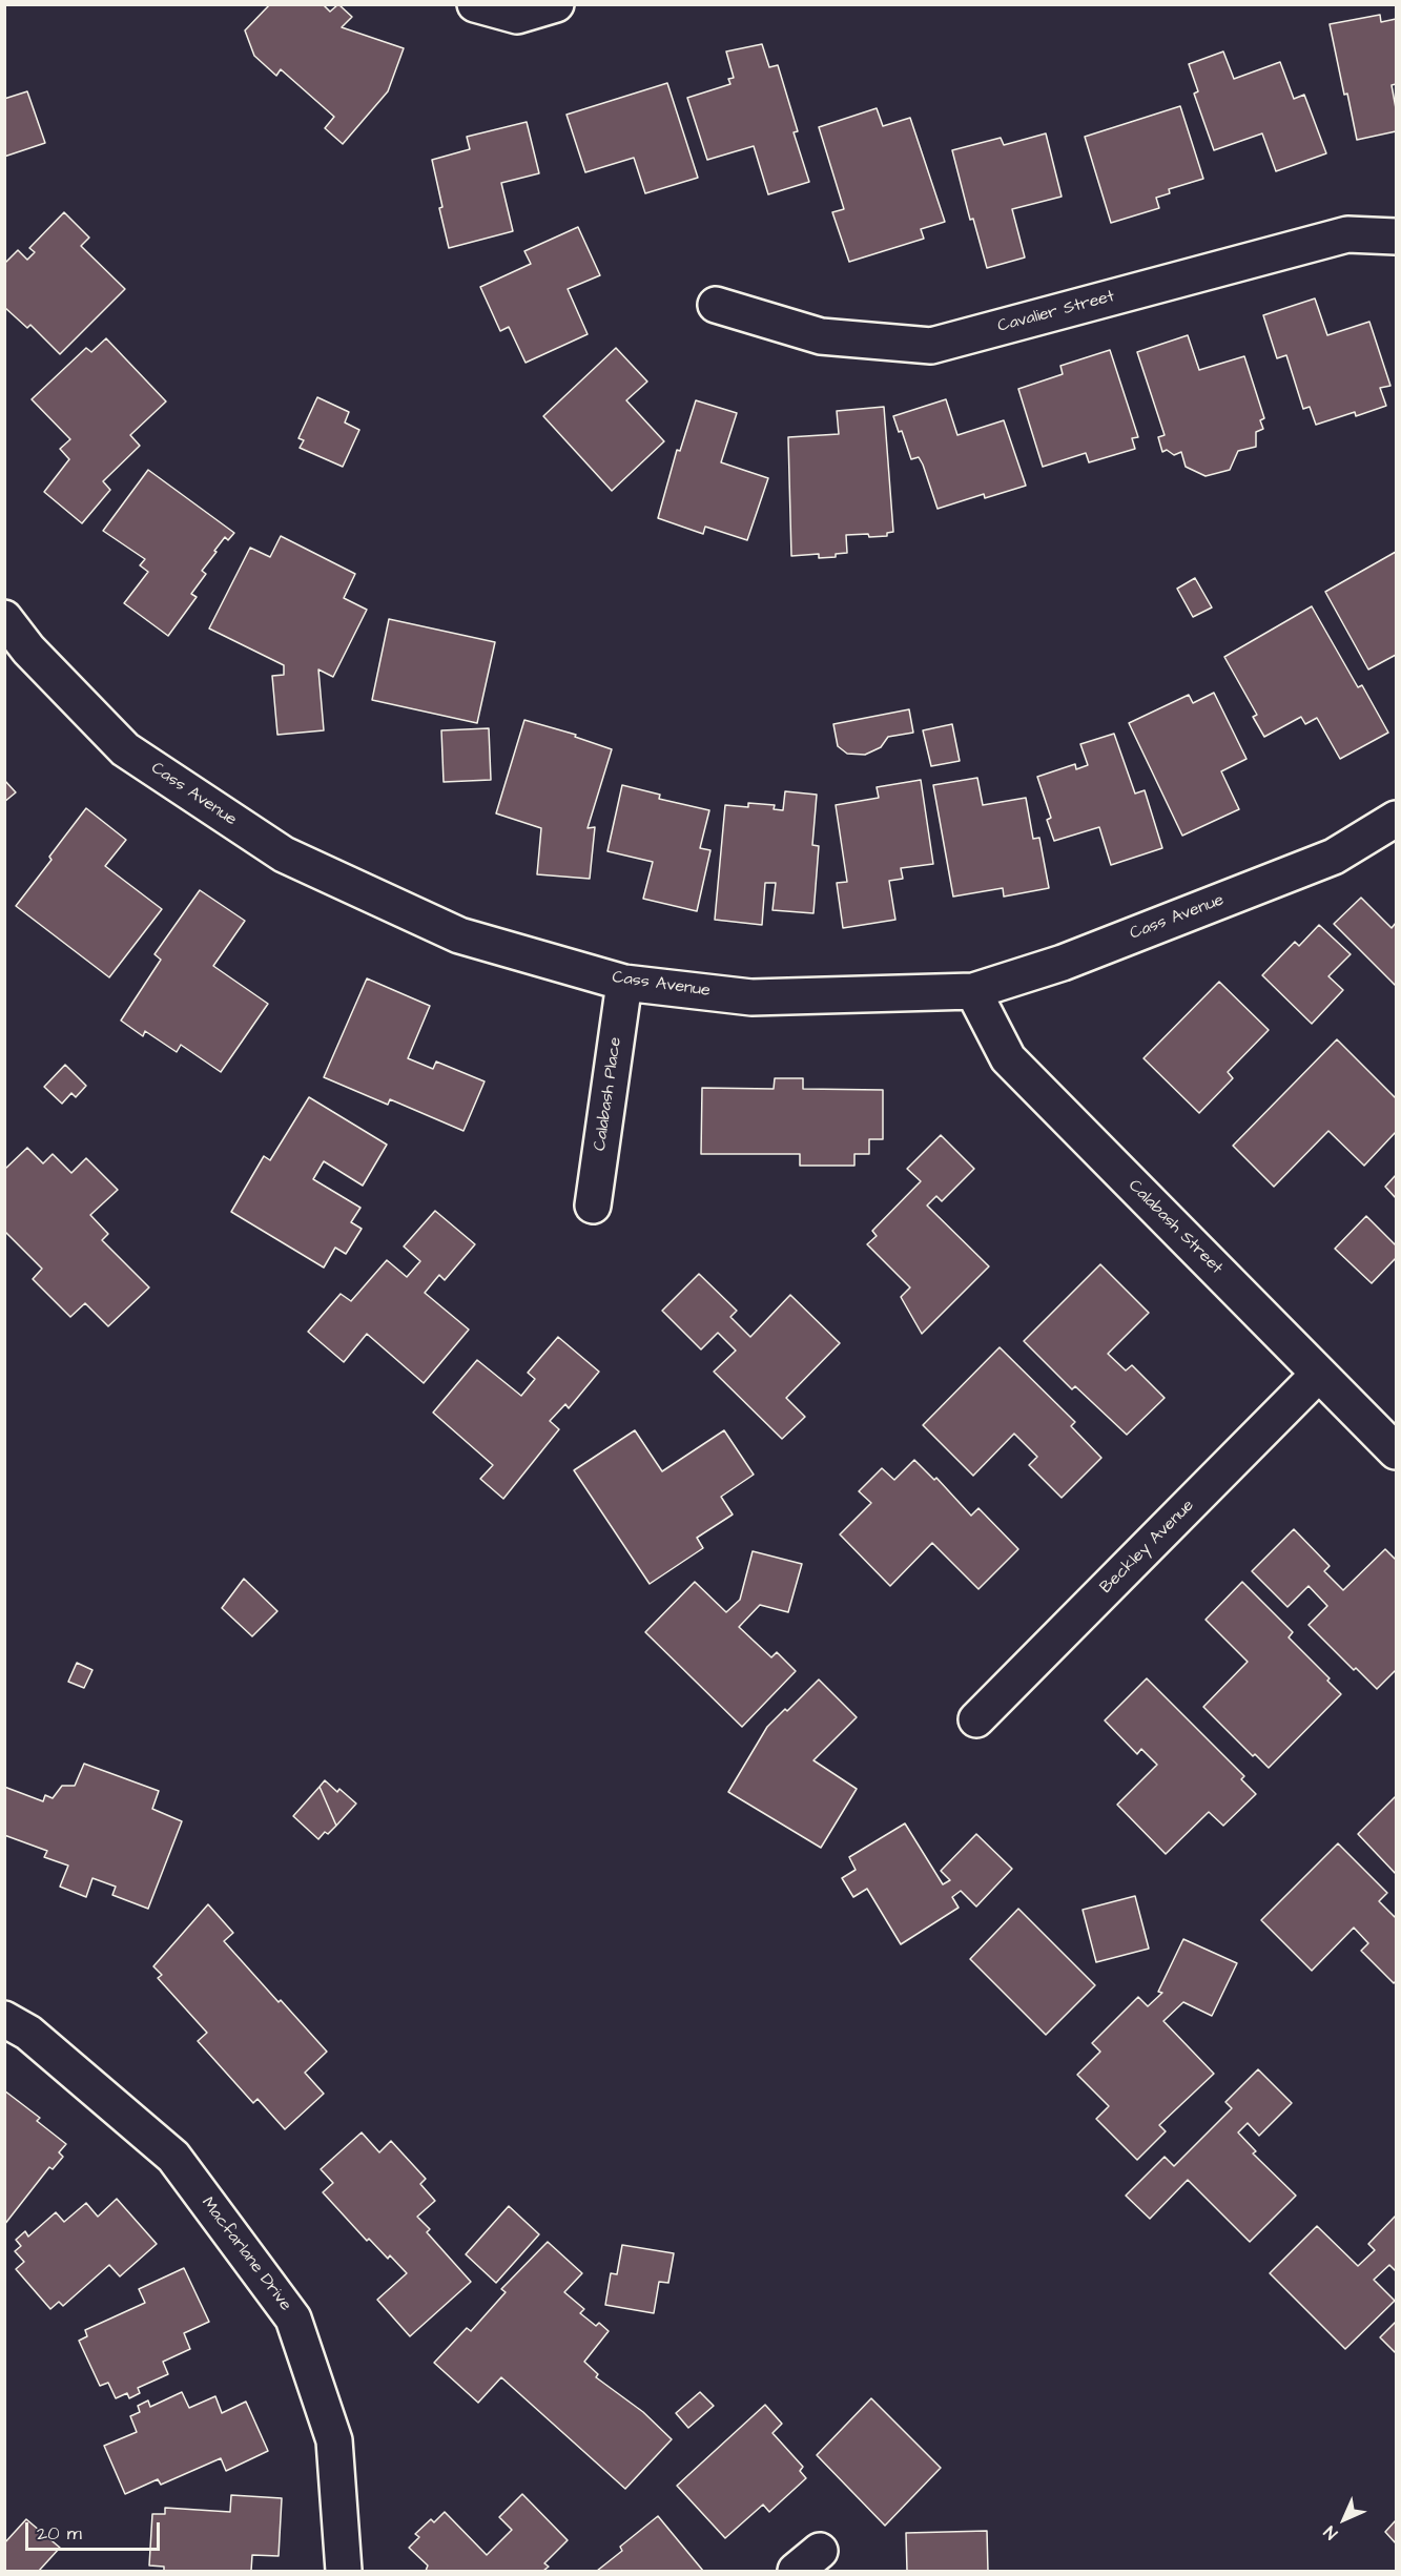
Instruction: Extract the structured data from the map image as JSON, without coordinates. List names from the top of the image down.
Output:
{
  "streets": {
    "street": [
      "Cavalier Street",
      "Cass Avenue",
      "Calabash Place",
      "Calabash Street",
      "Beckley Avenue",
      "Macfarlane Drive"
    ]
  },
  "crossings": [
    ["Cass Avenue", "Calabash Place"],
    ["Cass Avenue", "Calabash Street"],
    ["Calabash Street", "Beckley Avenue"]
  ],
  "scale_bar": "20 m",
  "north": "bottom left"
}
